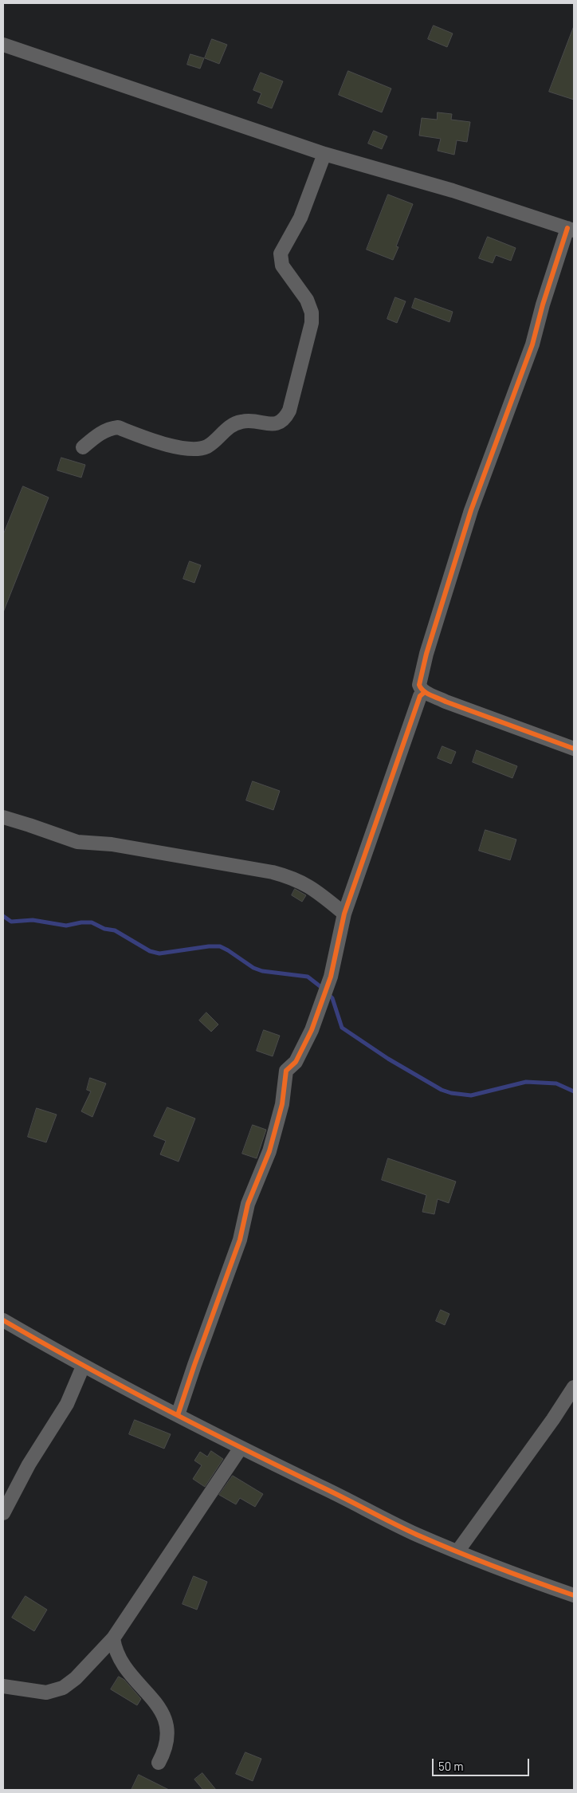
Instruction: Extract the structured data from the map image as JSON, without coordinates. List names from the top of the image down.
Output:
{
  "scale_bar": "50 m"
}
